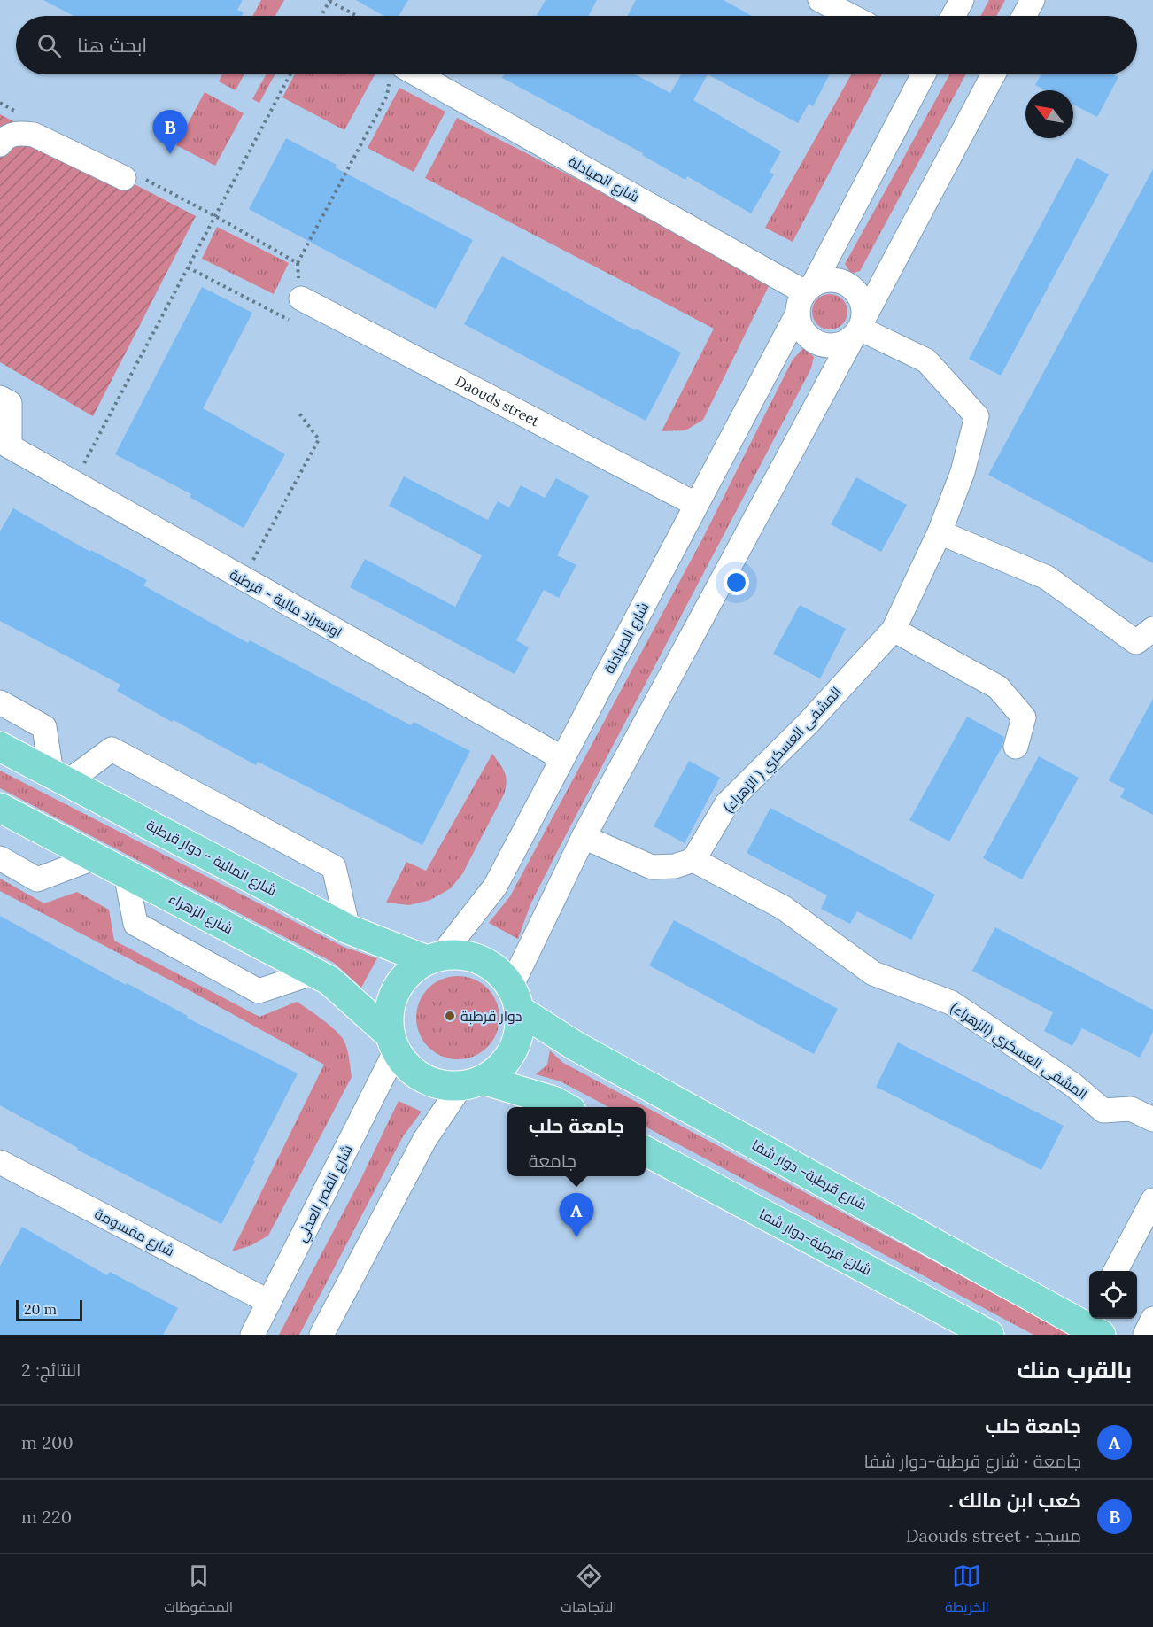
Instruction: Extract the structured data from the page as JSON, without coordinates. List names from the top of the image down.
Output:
{
  "streets": {
    "main road": [
      "شارع المالية - دوار قرطبة",
      "شارع الزهراء",
      "شارع قرطبة- دوار شفا",
      "شارع قرطبة-دوار شفا"
    ],
    "street": [
      "شارع الصيادلة",
      "Daouds street",
      "اوتسراد مالية - قرطبة",
      "المشفى العسكري ( الزهراء)",
      "المشفى العسكري (الزهراء)",
      "شارع القصر العدلي",
      "شارع مقسومة"
    ]
  },
  "crossings": [
    ["شارع الصيادلة", "Daouds street"],
    ["شارع الصيادلة", "اوتسراد مالية - قرطبة"],
    ["شارع الصيادلة", "المشفى العسكري ( الزهراء)"],
    ["شارع الصيادلة", "شارع المالية - دوار قرطبة"],
    ["شارع الصيادلة", "شارع الزهراء"],
    ["شارع الصيادلة", "شارع قرطبة- دوار شفا"],
    ["شارع الصيادلة", "شارع القصر العدلي"],
    ["المشفى العسكري ( الزهراء)", "المشفى العسكري (الزهراء)"],
    ["شارع المالية - دوار قرطبة", "شارع الزهراء"],
    ["شارع المالية - دوار قرطبة", "شارع قرطبة- دوار شفا"],
    ["شارع المالية - دوار قرطبة", "شارع القصر العدلي"],
    ["شارع الزهراء", "شارع قرطبة- دوار شفا"],
    ["شارع الزهراء", "شارع القصر العدلي"],
    ["شارع قرطبة- دوار شفا", "شارع القصر العدلي"],
    ["شارع القصر العدلي", "شارع مقسومة"]
  ],
  "places": ["دوار قرطبة"],
  "scale_bar": "20 m",
  "north": "top left",
  "page": {
    "search": "ابحث هنا",
    "pins": ["B", "A"],
    "popup": ["جامعة حلب", "جامعة"],
    "scale": "20 m",
    "heading": ["بالقرب منك", "النتائج: 2"],
    "list": [
      {
        "mark": "A",
        "name": "جامعة حلب",
        "note": "جامعة · شارع قرطبة-دوار شفا",
        "value": "200 m"
      },
      {
        "mark": "B",
        "name": "كعب ابن مالك .",
        "note": "مسجد · Daouds street",
        "value": "220 m"
      }
    ],
    "nav": ["الخريطة", "الاتجاهات", "المحفوظات"]
  }
}
